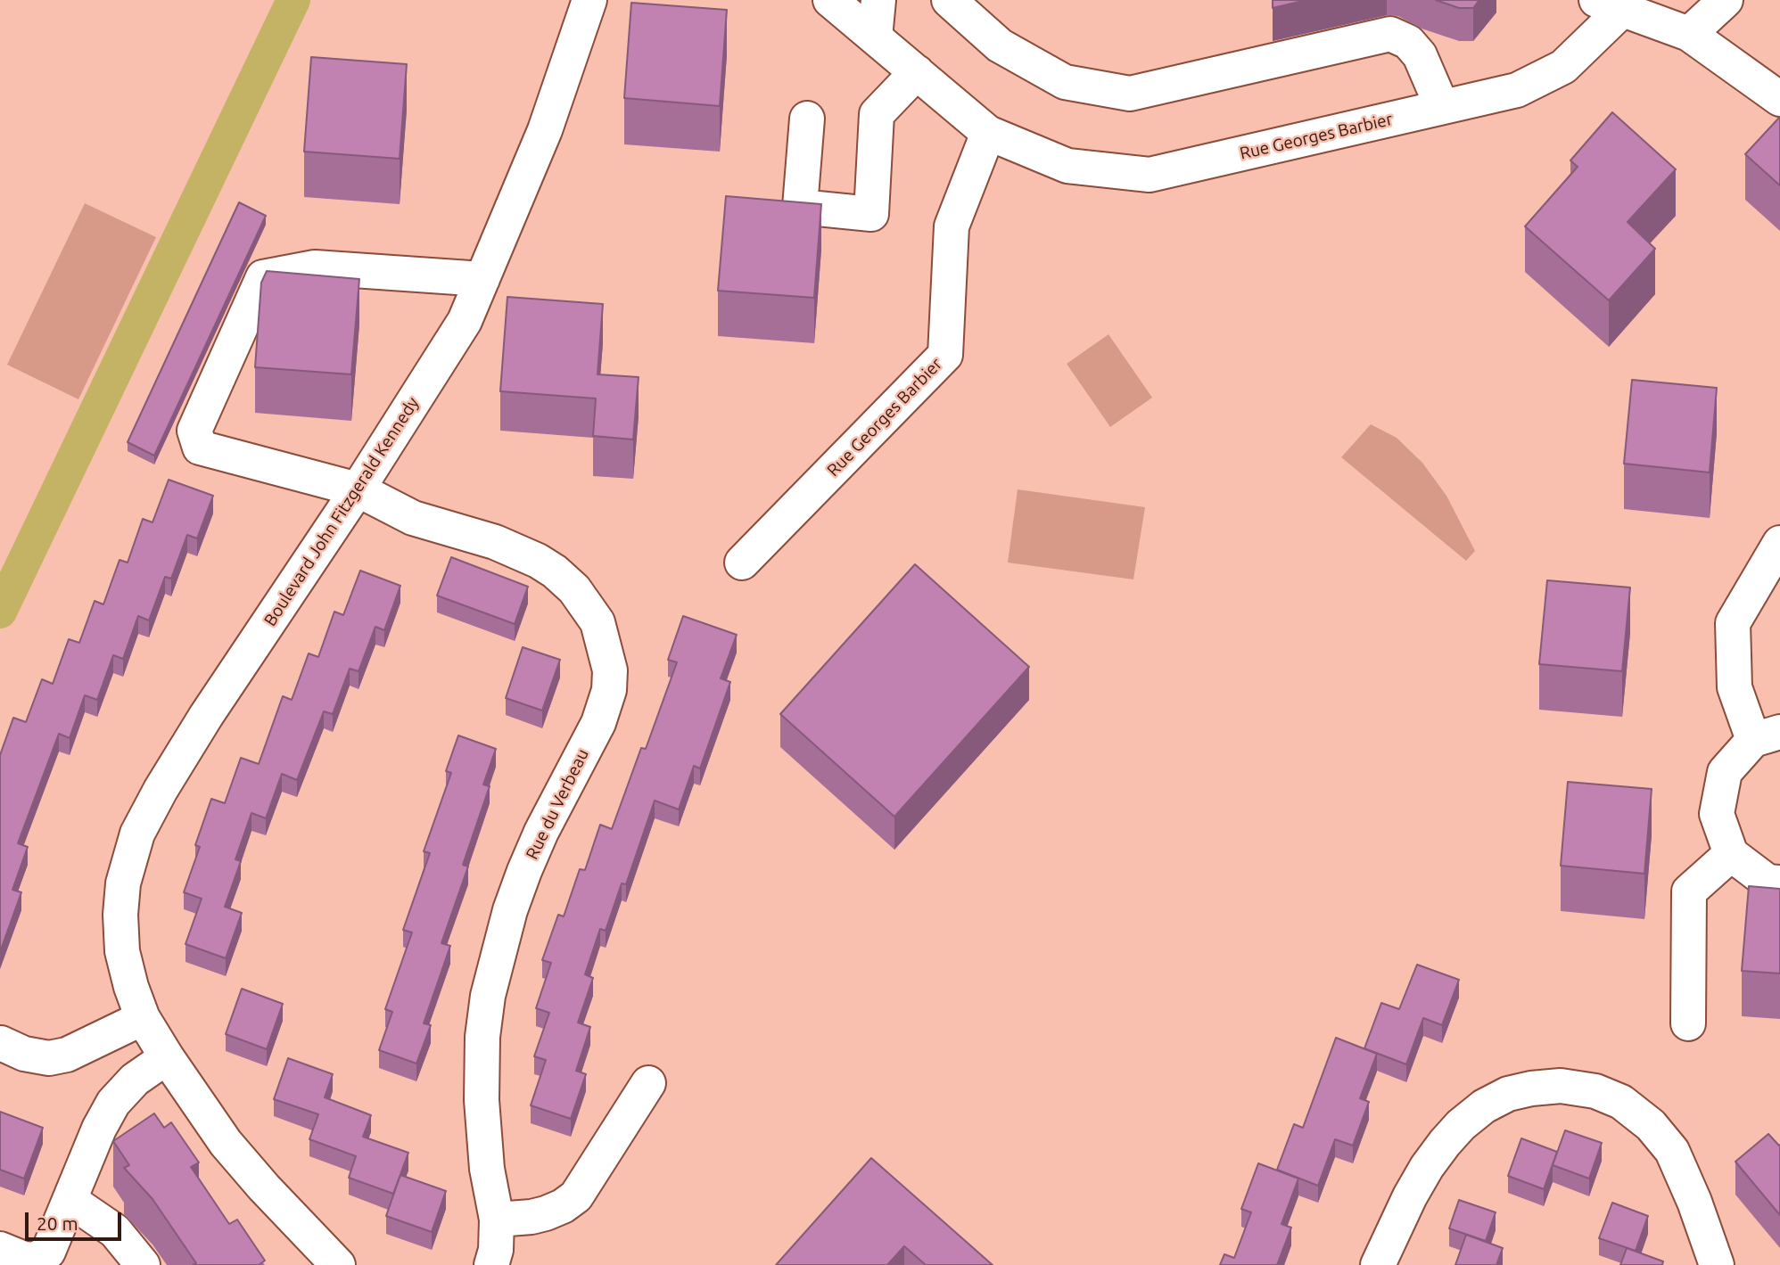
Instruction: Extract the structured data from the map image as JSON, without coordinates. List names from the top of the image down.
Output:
{
  "streets": {
    "street": ["Rue Georges Barbier", "Boulevard John Fitzgerald Kennedy", "Rue du Verbeau"]
  },
  "crossings": [
    ["Boulevard John Fitzgerald Kennedy", "Rue du Verbeau"]
  ],
  "scale_bar": "20 m"
}
